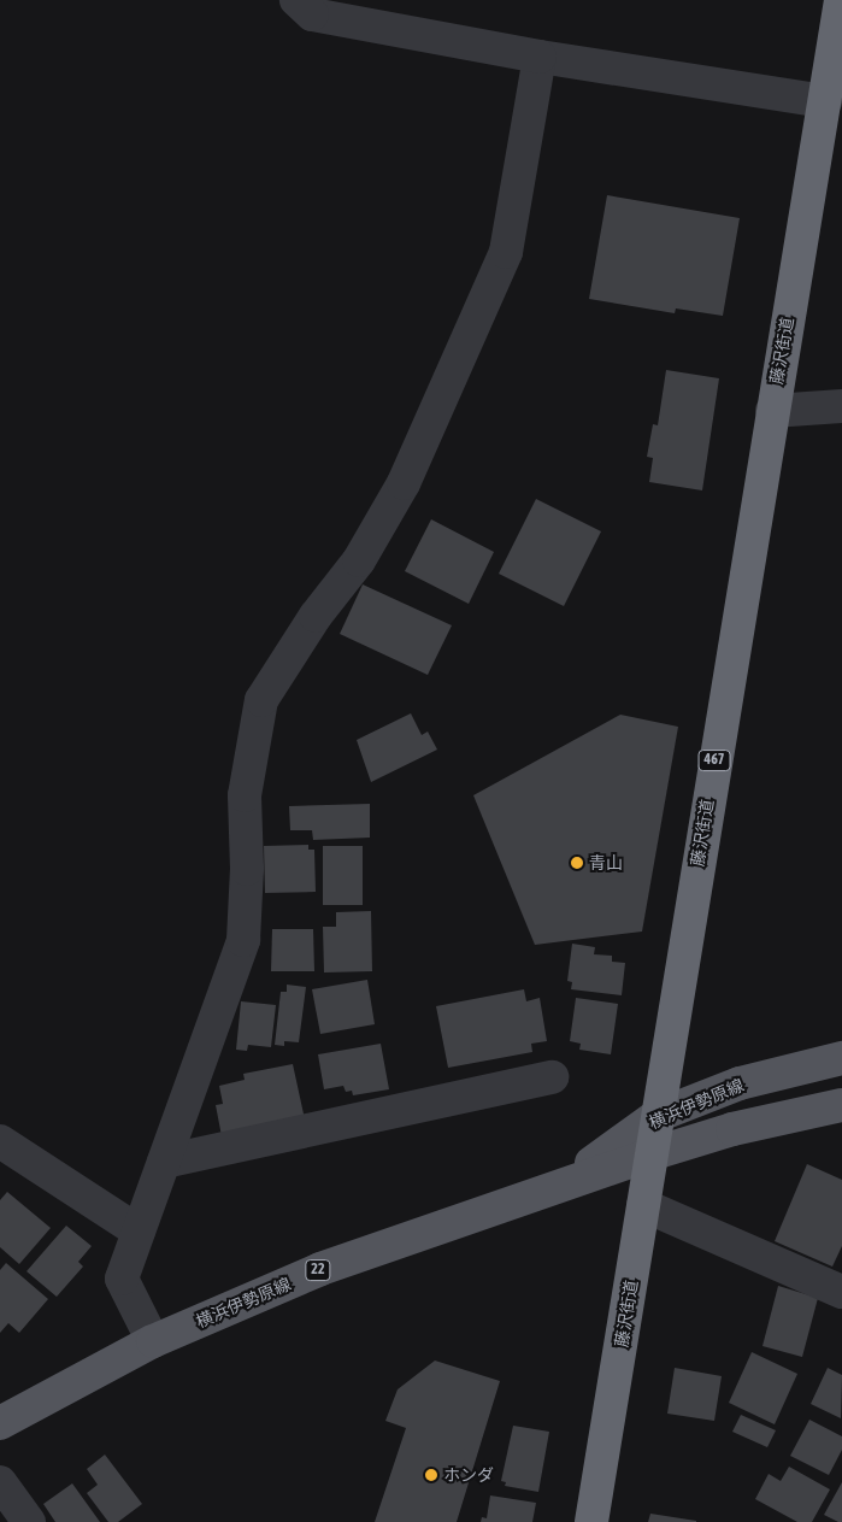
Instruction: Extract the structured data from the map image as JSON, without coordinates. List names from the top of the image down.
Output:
{
  "streets": {
    "highway": ["藤沢街道", "467"],
    "main road": ["横浜伊勢原線", "22"]
  },
  "crossings": [
    ["藤沢街道", "横浜伊勢原線"]
  ],
  "places": ["青山", "ホンダ"]
}
